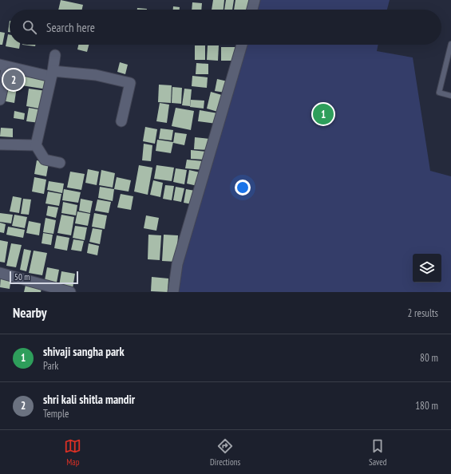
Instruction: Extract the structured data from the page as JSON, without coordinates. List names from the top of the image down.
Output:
{
  "scale_bar": "50 m",
  "page": {
    "search": "Search here",
    "pins": ["2", "1"],
    "scale": "50 m",
    "heading": ["Nearby", "2 results"],
    "list": [
      {
        "mark": "1",
        "name": "shivaji sangha park",
        "note": "Park",
        "value": "80 m"
      },
      {
        "mark": "2",
        "name": "shri kali shitla mandir",
        "note": "Temple",
        "value": "180 m"
      }
    ],
    "nav": ["Map", "Directions", "Saved"]
  }
}
